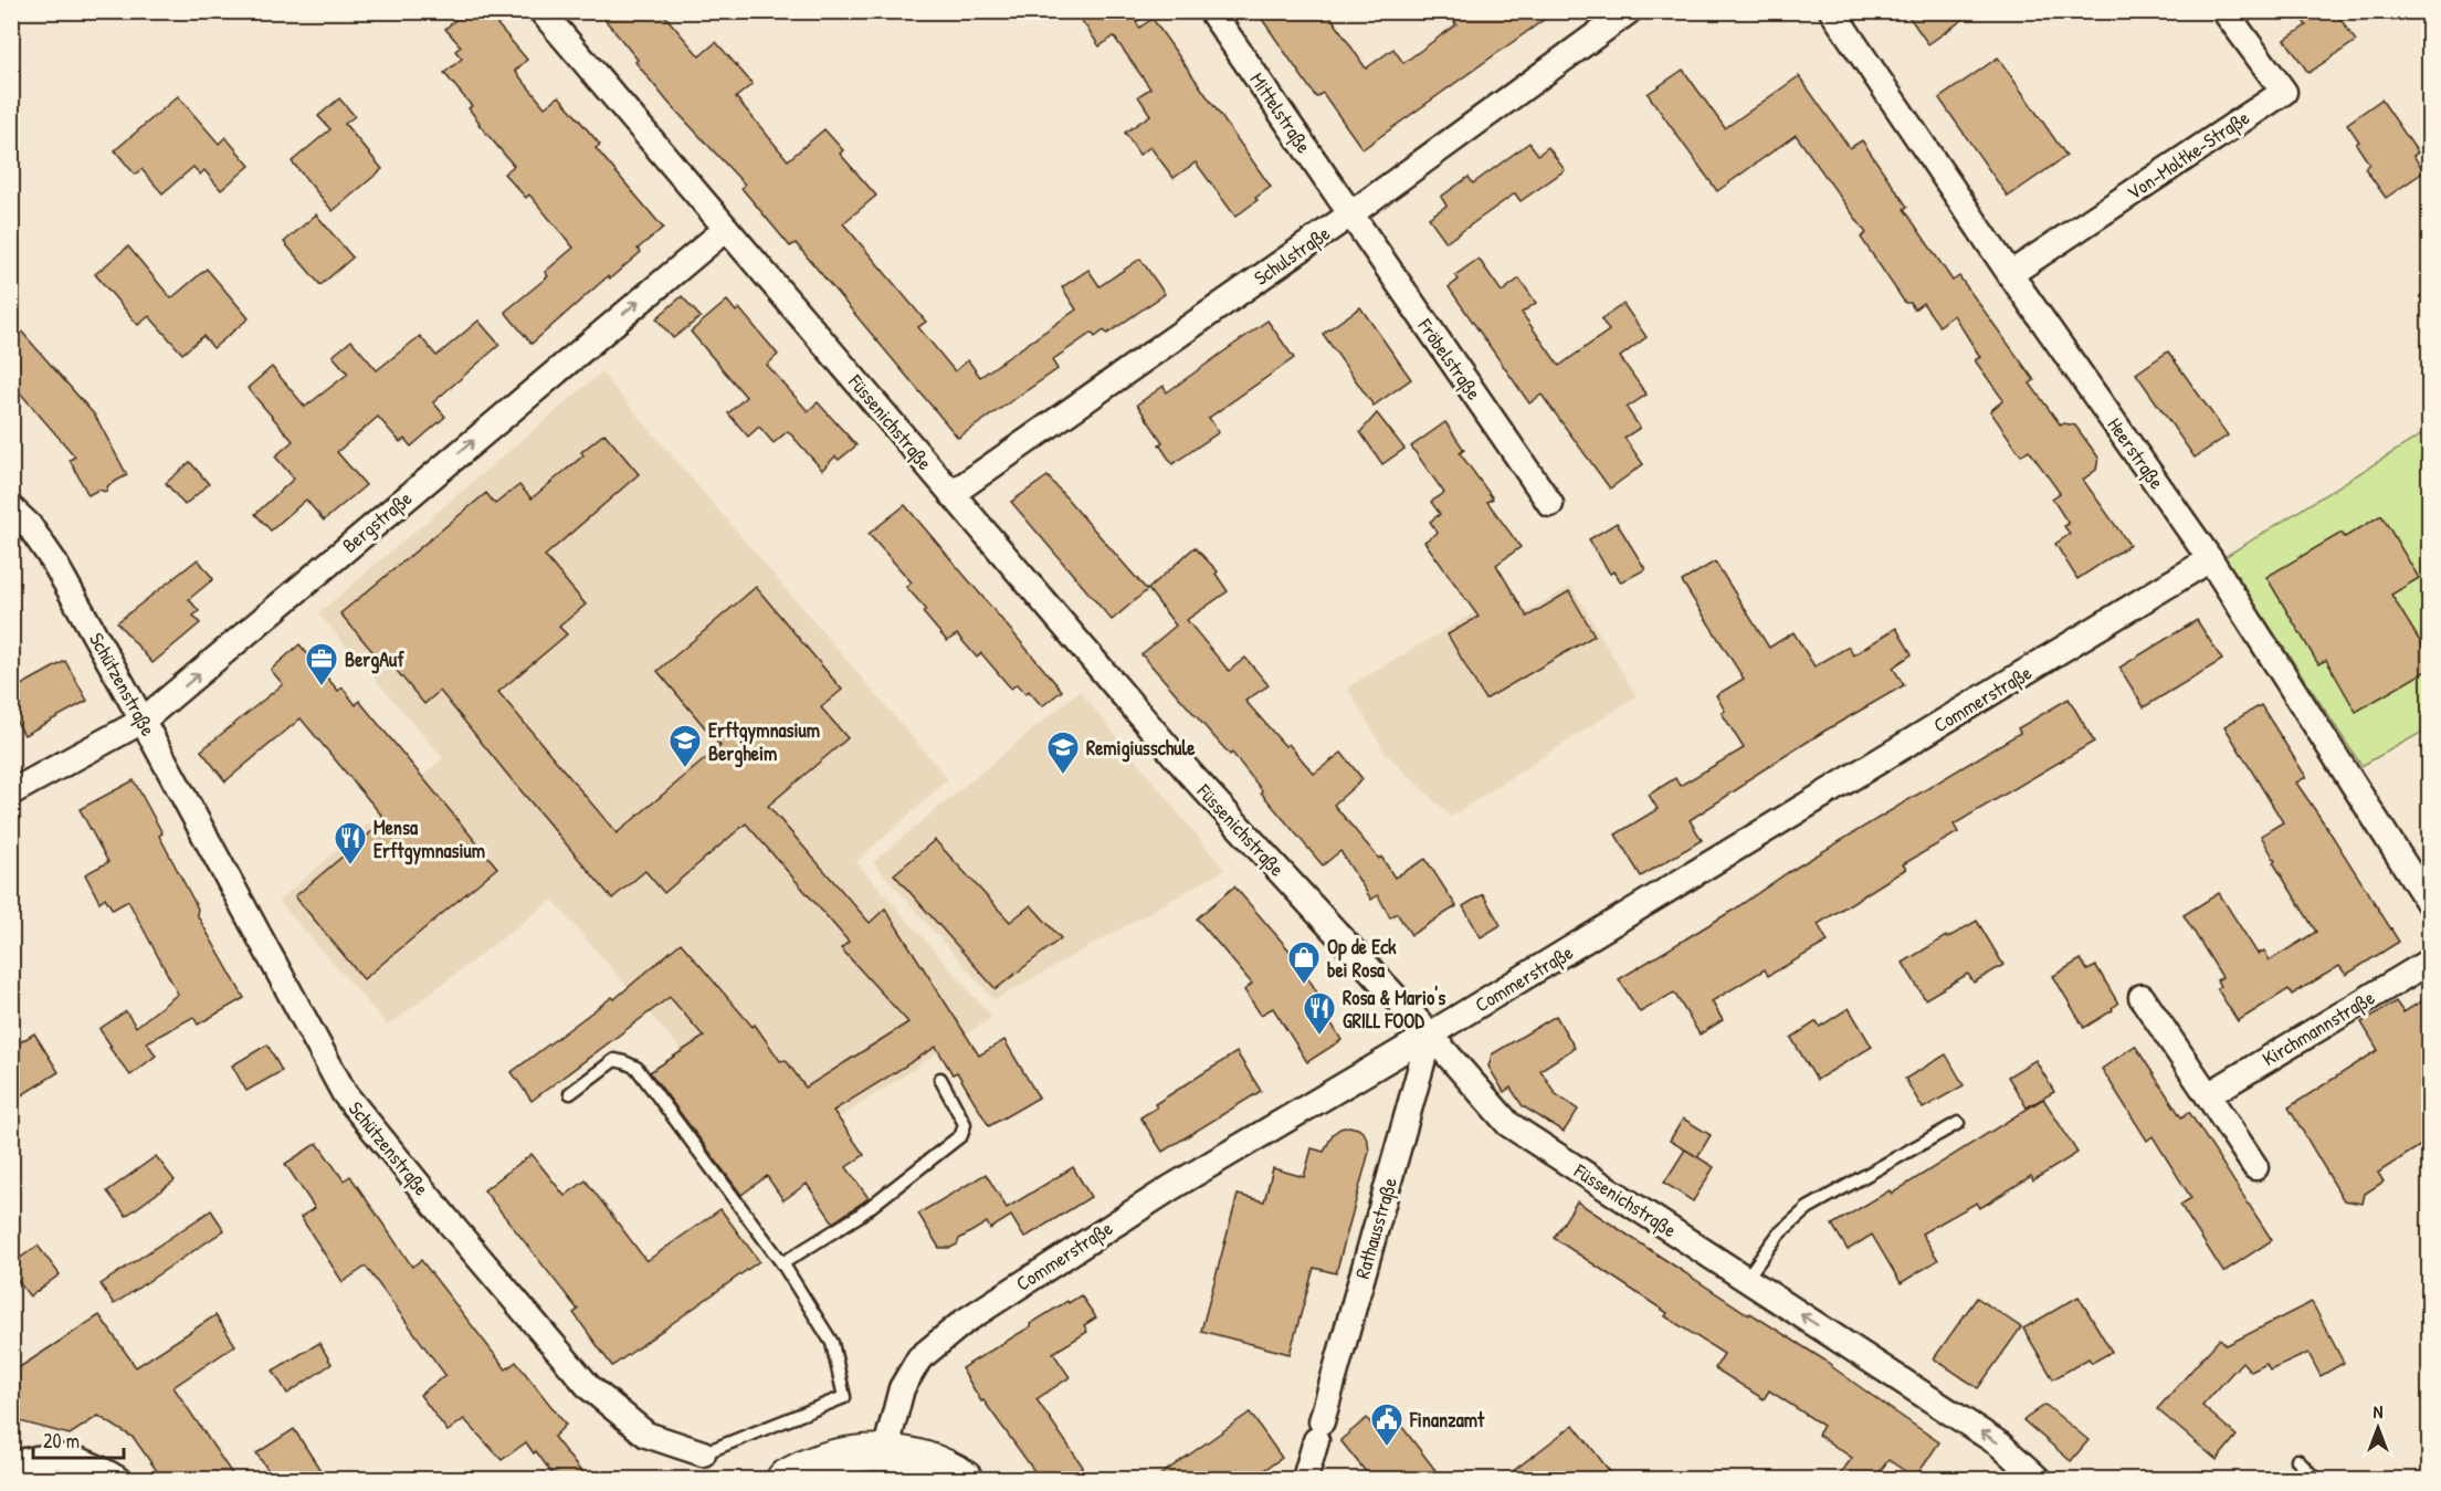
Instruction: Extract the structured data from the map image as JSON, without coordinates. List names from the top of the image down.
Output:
{
  "streets": {
    "street": [
      "Mittelstraße",
      "Von-Moltke-Straße",
      "Schulstraße",
      "Fröbelstraße",
      "Füssenichstraße",
      "Heerstraße",
      "Bergstraße",
      "Schützenstraße",
      "Commerstraße",
      "Kirchmannstraße",
      "Rathausstraße"
    ]
  },
  "crossings": [
    ["Mittelstraße", "Schulstraße"],
    ["Mittelstraße", "Fröbelstraße"],
    ["Von-Moltke-Straße", "Heerstraße"],
    ["Schulstraße", "Fröbelstraße"],
    ["Schulstraße", "Füssenichstraße"],
    ["Füssenichstraße", "Bergstraße"],
    ["Füssenichstraße", "Commerstraße"],
    ["Füssenichstraße", "Rathausstraße"],
    ["Heerstraße", "Commerstraße"],
    ["Bergstraße", "Schützenstraße"],
    ["Commerstraße", "Rathausstraße"]
  ],
  "one_way": ["Bergstraße"],
  "places": {
    "office": ["BergAuf"],
    "school or university": ["Erftgymnasium Bergheim", "Remigiusschule"],
    "restaurant": ["Mensa Erftgymnasium", "Rosa & Mario's GRILL FOOD"],
    "shop": ["Op de Eck bei Rosa"],
    "public building": ["Finanzamt"]
  },
  "scale_bar": "20 m",
  "north": "top"
}
